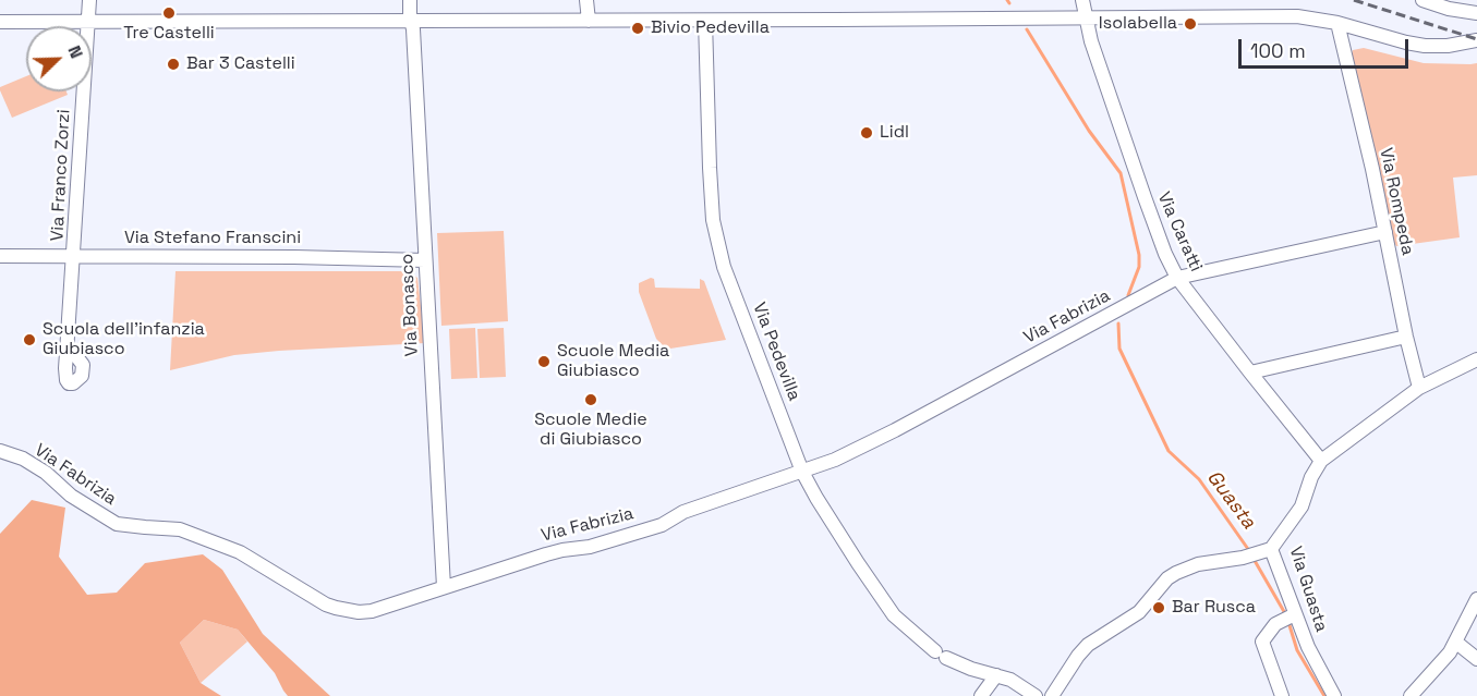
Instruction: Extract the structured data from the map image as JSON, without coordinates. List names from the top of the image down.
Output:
{
  "streets": {
    "street": [
      "Via Franco Zorzi",
      "Via Rompeda",
      "Via Caratti",
      "Via Stefano Franscini",
      "Via Bonasco",
      "Via Fabrizia",
      "Via Pedevilla",
      "Via Guasta"
    ]
  },
  "crossings": [
    ["Via Franco Zorzi", "Via Stefano Franscini"],
    ["Via Rompeda", "Via Fabrizia"],
    ["Via Caratti", "Via Fabrizia"],
    ["Via Caratti", "Via Guasta"],
    ["Via Stefano Franscini", "Via Bonasco"],
    ["Via Bonasco", "Via Fabrizia"],
    ["Via Fabrizia", "Via Pedevilla"]
  ],
  "water": ["Guasta"],
  "places": [
    "Tre Castelli",
    "Isolabella",
    "Bivio Pedevilla",
    "Bar 3 Castelli",
    "Lidl",
    "Scuola dell'infanzia Giubiasco",
    "Scuole Media Giubiasco",
    "Scuole Medie di Giubiasco",
    "Bar Rusca"
  ],
  "scale_bar": "100 m",
  "north": "top right"
}
